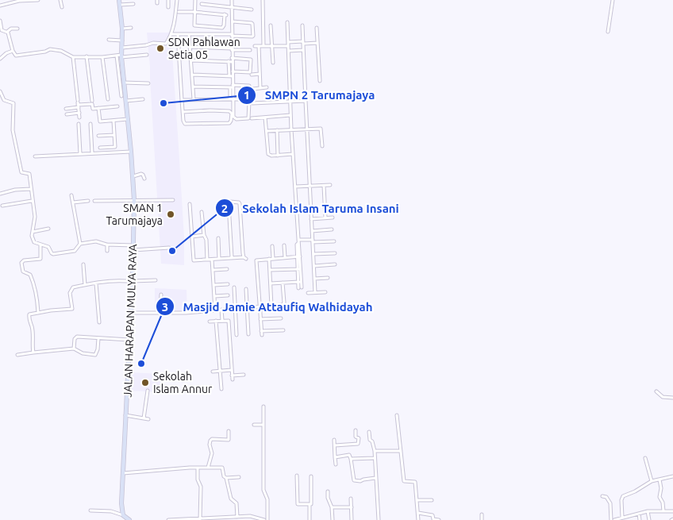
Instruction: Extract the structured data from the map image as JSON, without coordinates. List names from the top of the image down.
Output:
{
  "streets": {
    "street": ["JALAN HARAPAN MULYA RAYA"]
  },
  "places": [
    "SDN Pahlawan Setia 05",
    "SMPN 2 Tarumajaya",
    "SMAN 1 Tarumajaya",
    "Sekolah Islam Taruma Insani",
    "Masjid Jamie Attaufiq Walhidayah",
    "Sekolah Islam Annur"
  ]
}
